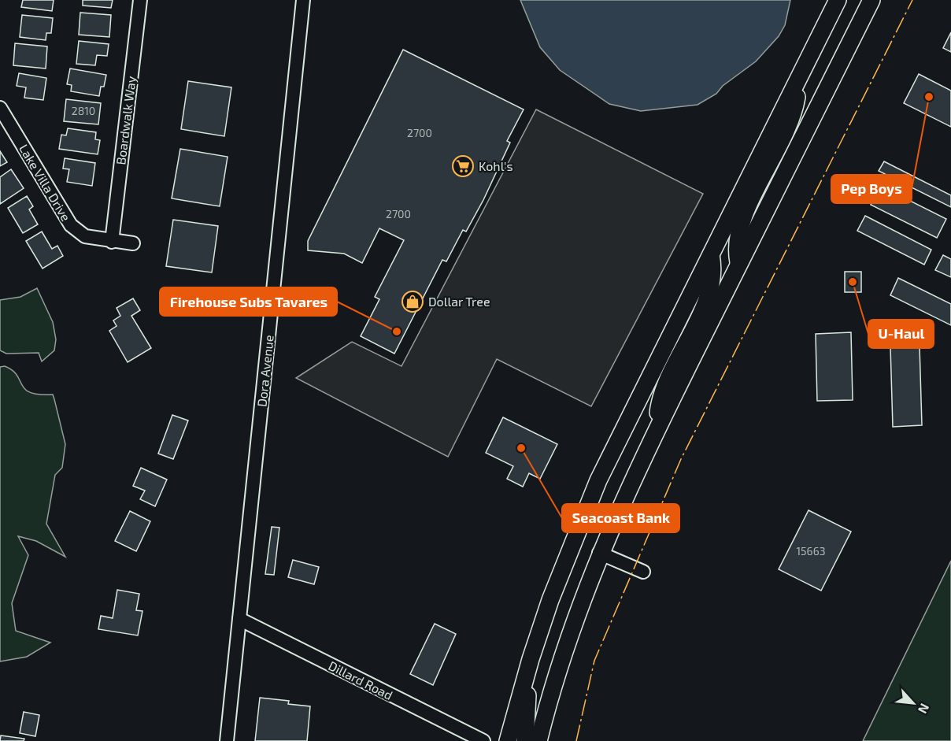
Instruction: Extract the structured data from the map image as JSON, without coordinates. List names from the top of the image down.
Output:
{
  "streets": {
    "street": [
      "Boardwalk Way",
      "Lake Villa Drive",
      "Dora Avenue",
      "Dillard Road"
    ]
  },
  "crossings": [
    ["Boardwalk Way", "Lake Villa Drive"],
    ["Dora Avenue", "Dillard Road"]
  ],
  "places": {
    "other": [
      "Pep Boys",
      "U-Haul",
      "Firehouse Subs Tavares",
      "Seacoast Bank"
    ],
    "supermarket": ["Kohl's"],
    "shop": ["Dollar Tree"]
  },
  "house_numbers": [
    "2810",
    "2700",
    "2700",
    "15663"
  ],
  "north": "bottom right"
}
